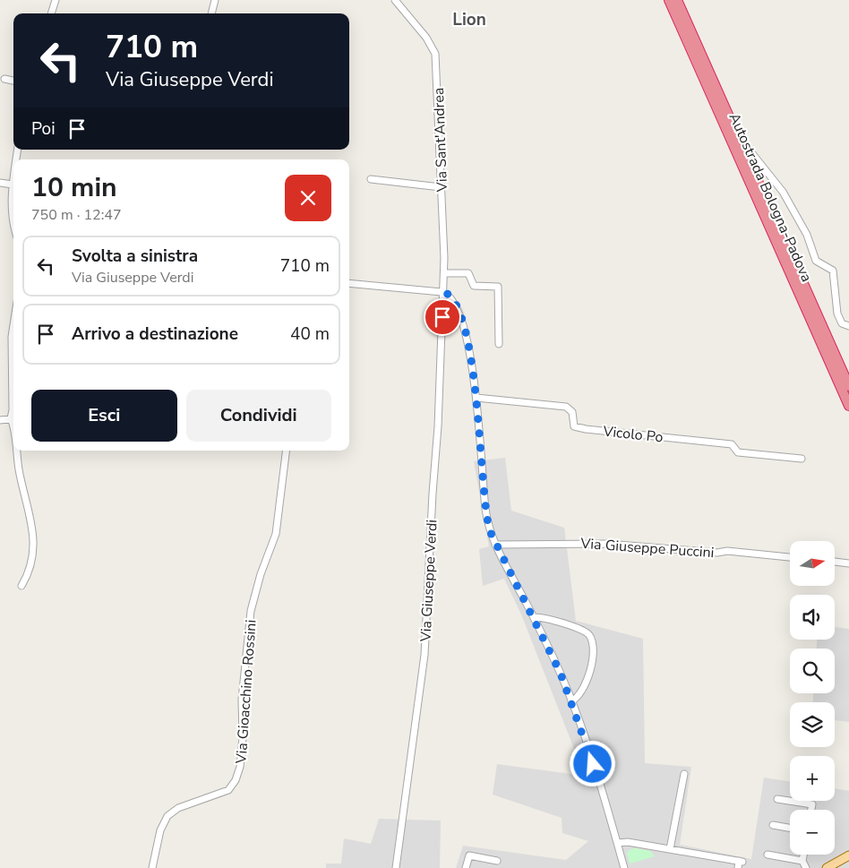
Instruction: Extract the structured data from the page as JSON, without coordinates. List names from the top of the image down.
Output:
{
  "streets": {
    "highway": ["Autostrada Bologna-Padova"],
    "street": [
      "Via Sant'Andrea",
      "Vicolo Po",
      "Via Giuseppe Puccini",
      "Via Giuseppe Verdi",
      "Via Gioacchino Rossini"
    ]
  },
  "crossings": [
    ["Via Sant'Andrea", "Via Giuseppe Verdi"]
  ],
  "districts": ["Lion"],
  "north": "right",
  "page": {
    "turn": ["710 m", "Via Giuseppe Verdi"],
    "then": "Poi",
    "heading": ["10 min", "750 m · 12:47"],
    "list": [
      {
        "name": "Svolta a sinistra",
        "note": "Via Giuseppe Verdi",
        "value": "710 m"
      },
      {
        "name": "Arrivo a destinazione",
        "value": "40 m"
      }
    ],
    "buttons": ["Esci", "Condividi"],
    "map_buttons": ["+", "−"]
  }
}
